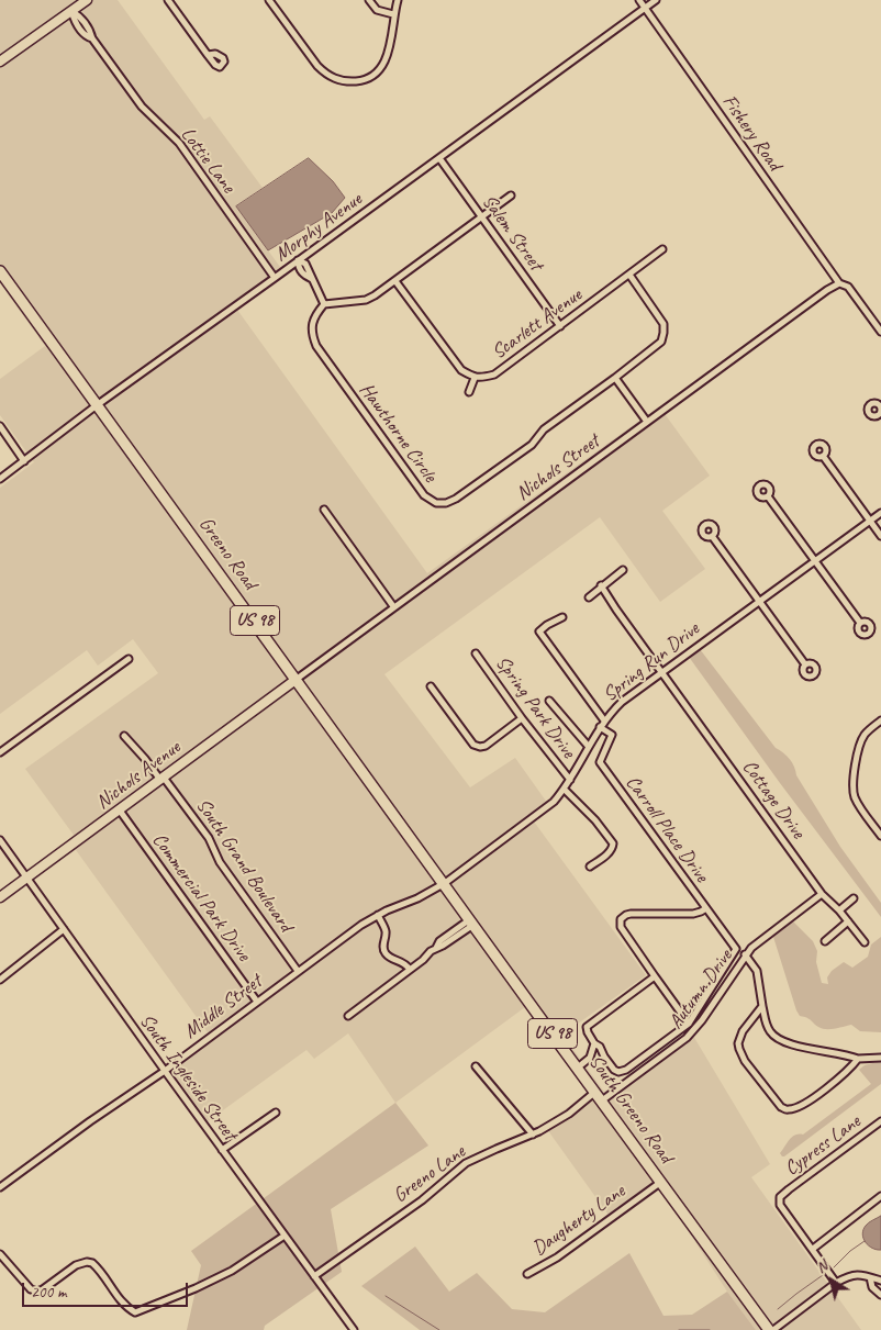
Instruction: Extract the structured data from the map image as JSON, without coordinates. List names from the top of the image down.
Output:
{
  "streets": {
    "main road": ["Greeno Road", "US 98", "South Greeno Road"],
    "street": [
      "Fishery Road",
      "Lottie Lane",
      "Morphy Avenue",
      "Salem Street",
      "Scarlett Avenue",
      "Hawthorne Circle",
      "Nichols Street",
      "Spring Run Drive",
      "Spring Park Drive",
      "Nichols Avenue",
      "Cottage Drive",
      "Carroll Place Drive",
      "South Grand Boulevard",
      "Commercial Park Drive",
      "Autumn Drive",
      "Middle Street",
      "South Ingleside Street",
      "Cypress Lane",
      "Greeno Lane",
      "Daugherty Lane"
    ]
  },
  "crossings": [
    ["Fishery Road", "Morphy Avenue"],
    ["Fishery Road", "Nichols Street"],
    ["Lottie Lane", "Morphy Avenue"],
    ["Morphy Avenue", "Salem Street"],
    ["Morphy Avenue", "Greeno Road"],
    ["Salem Street", "Scarlett Avenue"],
    ["Scarlett Avenue", "Hawthorne Circle"],
    ["Nichols Street", "Greeno Road"],
    ["Nichols Street", "Nichols Avenue"],
    ["Greeno Road", "Spring Run Drive"],
    ["Greeno Road", "Nichols Avenue"],
    ["Greeno Road", "Middle Street"],
    ["Greeno Road", "South Greeno Road"],
    ["Spring Run Drive", "Spring Park Drive"],
    ["Spring Run Drive", "Cottage Drive"],
    ["Spring Run Drive", "Carroll Place Drive"],
    ["Spring Run Drive", "Middle Street"],
    ["Spring Run Drive", "South Greeno Road"],
    ["Nichols Avenue", "South Grand Boulevard"],
    ["Nichols Avenue", "Commercial Park Drive"],
    ["Nichols Avenue", "South Ingleside Street"],
    ["Cottage Drive", "Autumn Drive"],
    ["South Grand Boulevard", "Middle Street"],
    ["Commercial Park Drive", "Middle Street"],
    ["Autumn Drive", "South Greeno Road"],
    ["Middle Street", "South Ingleside Street"],
    ["Middle Street", "South Greeno Road"],
    ["South Ingleside Street", "Greeno Lane"],
    ["South Greeno Road", "Greeno Lane"],
    ["South Greeno Road", "Daugherty Lane"]
  ],
  "scale_bar": "200 m",
  "north": "top left"
}
